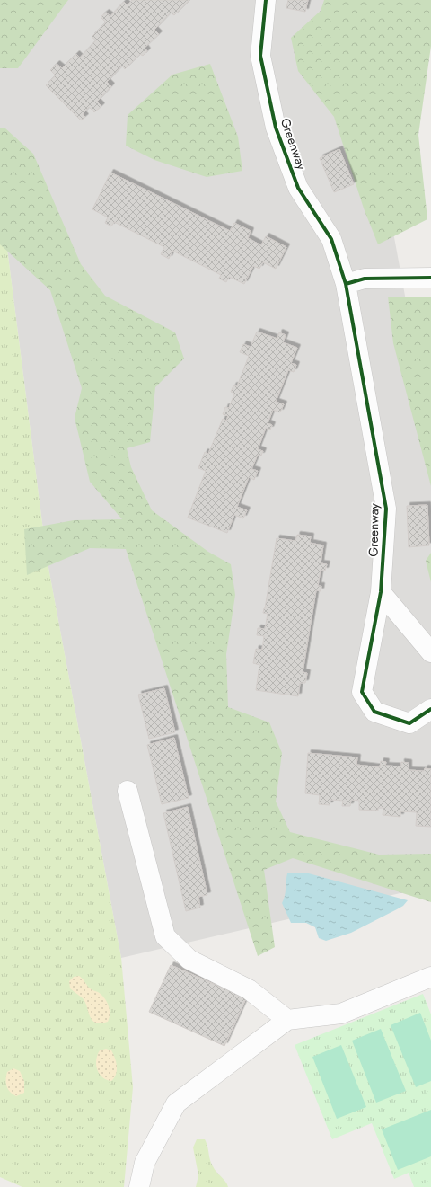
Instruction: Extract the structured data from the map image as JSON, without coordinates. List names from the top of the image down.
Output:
{
  "streets": {
    "street": ["Greenway"]
  }
}
